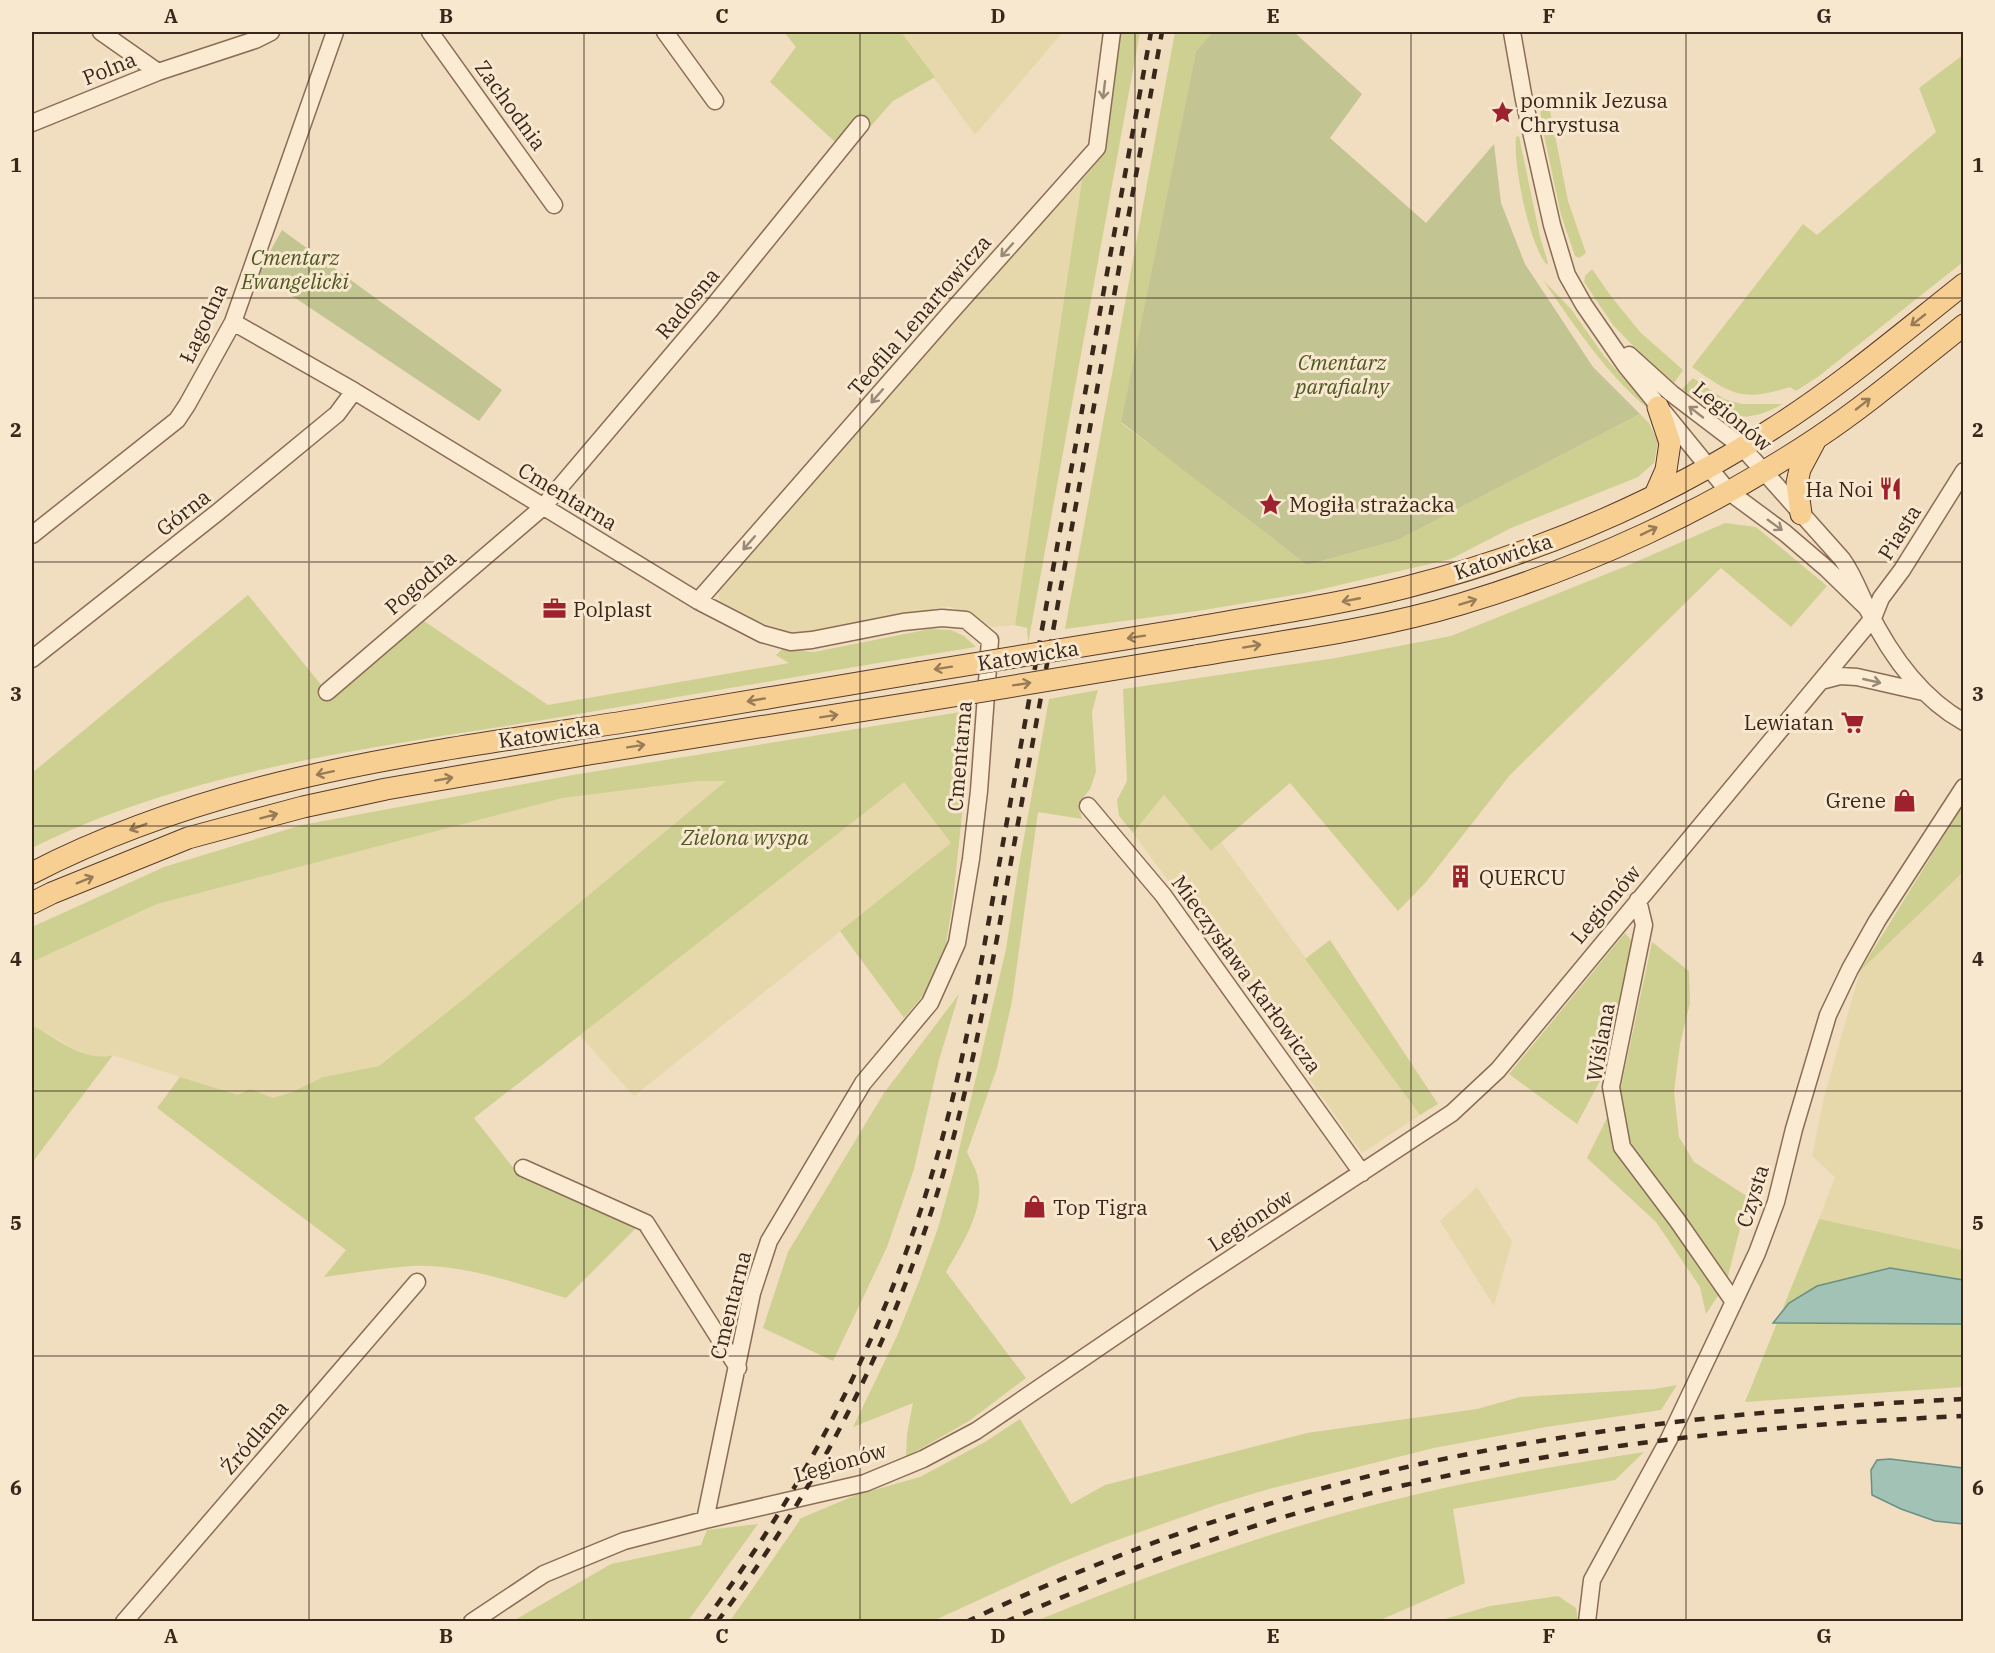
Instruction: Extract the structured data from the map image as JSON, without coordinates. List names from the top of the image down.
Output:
{
  "streets": {
    "main road": ["Katowicka"],
    "street": [
      "Polna",
      "Zachodnia",
      "Radosna",
      "Teofila Lenartowicza",
      "Łagodna",
      "Legionów",
      "Cmentarna",
      "Górna",
      "Piasta",
      "Pogodna",
      "Mieczysława Karłowicza",
      "Wiślana",
      "Czysta",
      "Źródlana"
    ]
  },
  "crossings": [
    ["Radosna", "Cmentarna"],
    ["Radosna", "Pogodna"],
    ["Teofila Lenartowicza", "Cmentarna"],
    ["Łagodna", "Cmentarna"],
    ["Legionów", "Cmentarna"],
    ["Legionów", "Piasta"],
    ["Legionów", "Katowicka"],
    ["Legionów", "Mieczysława Karłowicza"],
    ["Legionów", "Wiślana"],
    ["Cmentarna", "Górna"],
    ["Cmentarna", "Pogodna"],
    ["Wiślana", "Czysta"]
  ],
  "one_way": ["Teofila Lenartowicza"],
  "parks": ["Cmentarz Ewangelicki", "Cmentarz parafialny", "Zielona wyspa"],
  "places": {
    "place": ["pomnik Jezusa Chrystusa", "Mogiła strażacka"],
    "restaurant": ["Ha Noi"],
    "office": ["Polplast"],
    "supermarket": ["Lewiatan"],
    "shop": ["Grene", "Top Tigra"],
    "building": ["QUERCU"]
  },
  "grid": {
    "columns": [
      "A",
      "B",
      "C",
      "D",
      "E",
      "F",
      "G"
    ],
    "rows": [
      "1",
      "2",
      "3",
      "4",
      "5",
      "6"
    ]
  }
}
